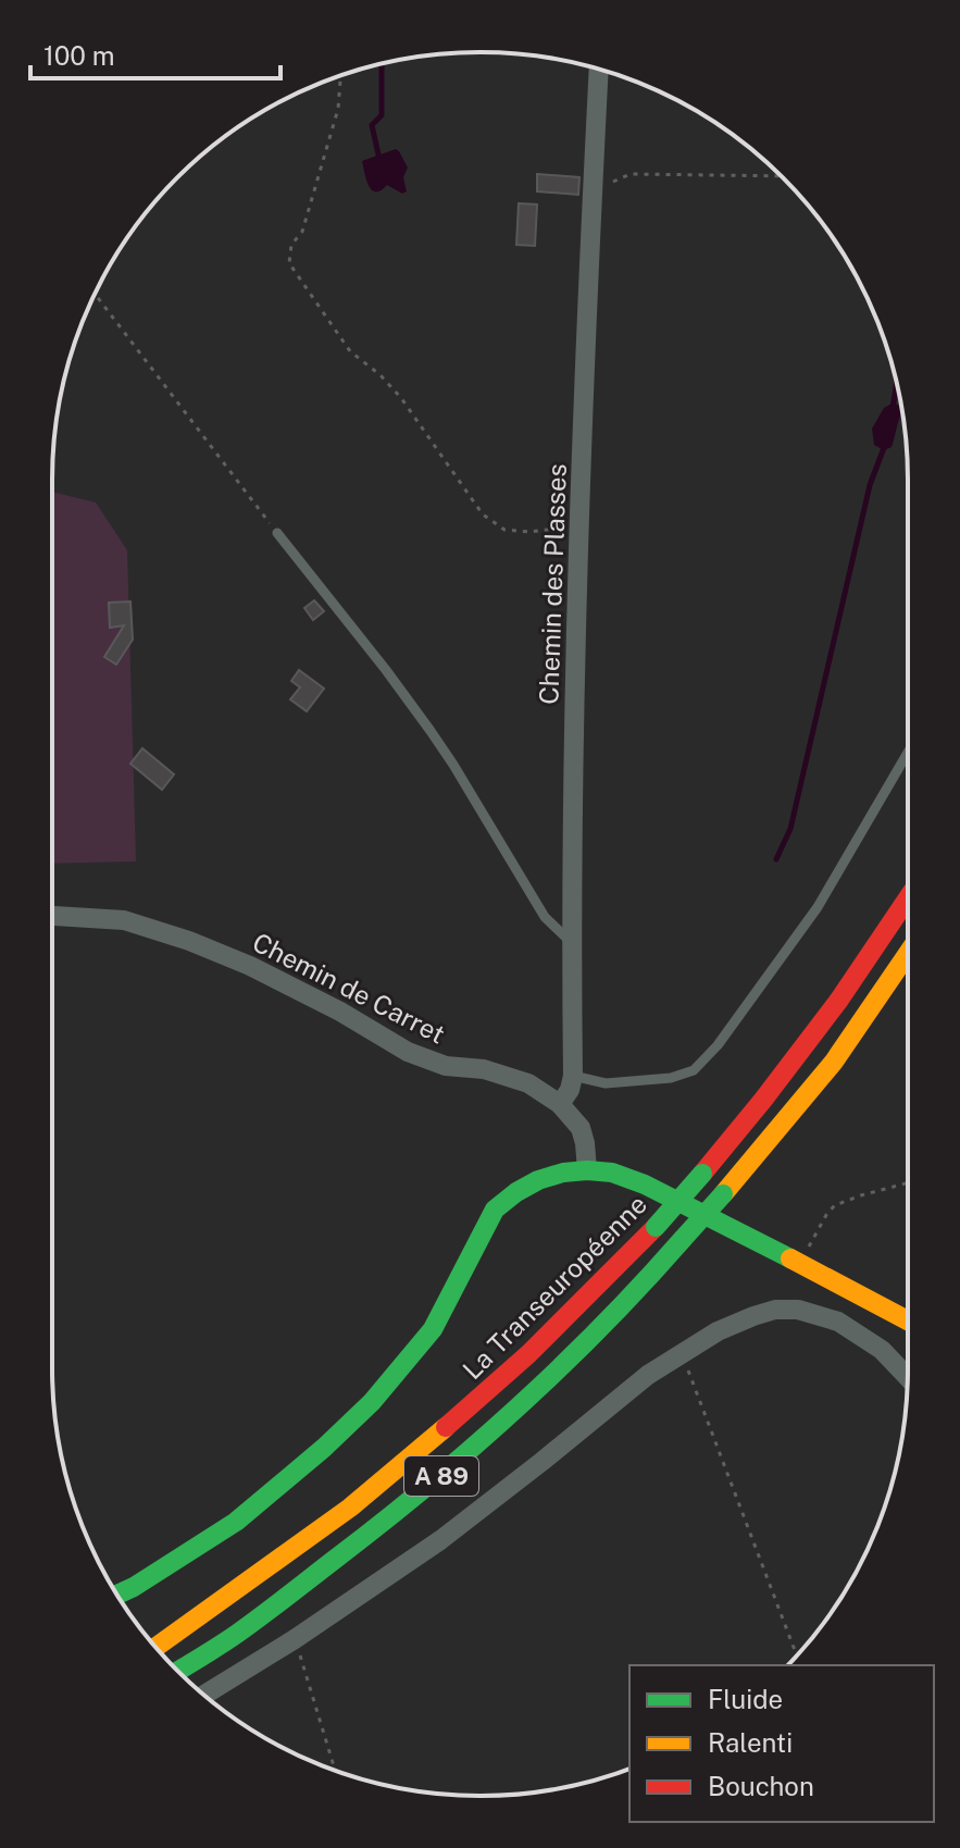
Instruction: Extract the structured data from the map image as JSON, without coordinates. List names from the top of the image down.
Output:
{
  "streets": {
    "main road": ["La Transeuropéenne", "A 89"],
    "street": ["Chemin des Plasses", "Chemin de Carret"]
  },
  "crossings": [
    ["Chemin des Plasses", "Chemin de Carret"]
  ],
  "legend": ["Fluide", "Ralenti", "Bouchon"],
  "scale_bar": "100 m"
}
